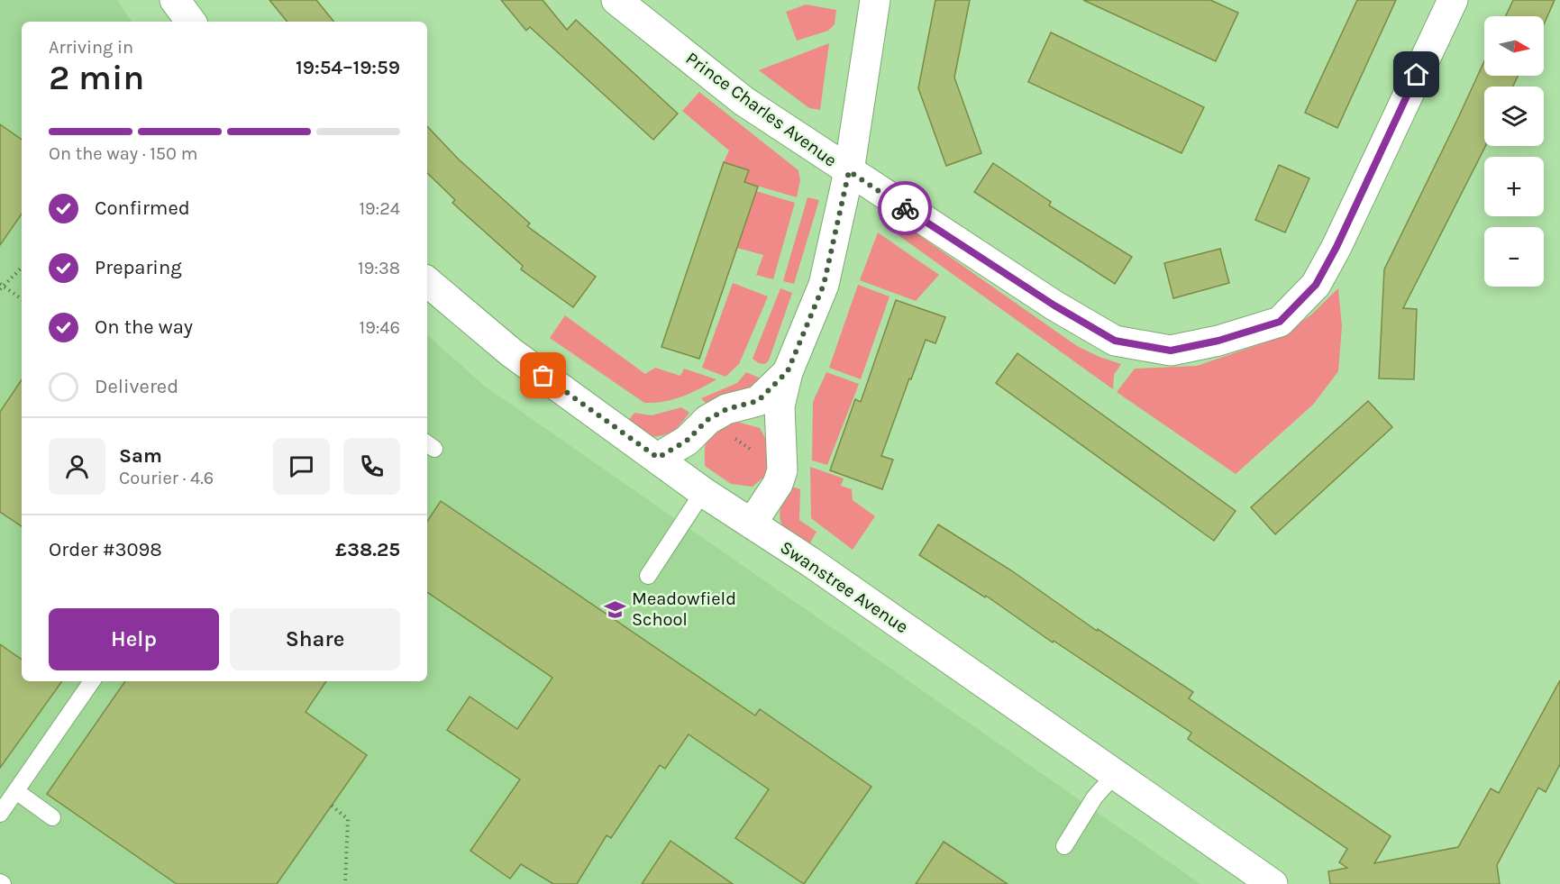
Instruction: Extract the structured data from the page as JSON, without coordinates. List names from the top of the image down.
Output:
{
  "streets": {
    "street": ["Prince Charles Avenue", "Swanstree Avenue"]
  },
  "places": {
    "school or university": ["Meadowfield School"]
  },
  "north": "right",
  "page": {
    "map_buttons": ["+", "−"],
    "heading": ["2 min", "Arriving in", "19:54–19:59"],
    "panel": [
      "Sam",
      "Courier · 4.6",
      "Order #3098",
      "£38.25"
    ],
    "bar": "On the way · 150 m",
    "list": [
      ["Confirmed", "19:24"],
      ["Preparing", "19:38"],
      ["On the way", "19:46"],
      "Delivered"
    ],
    "buttons": ["Help", "Share"]
  }
}
